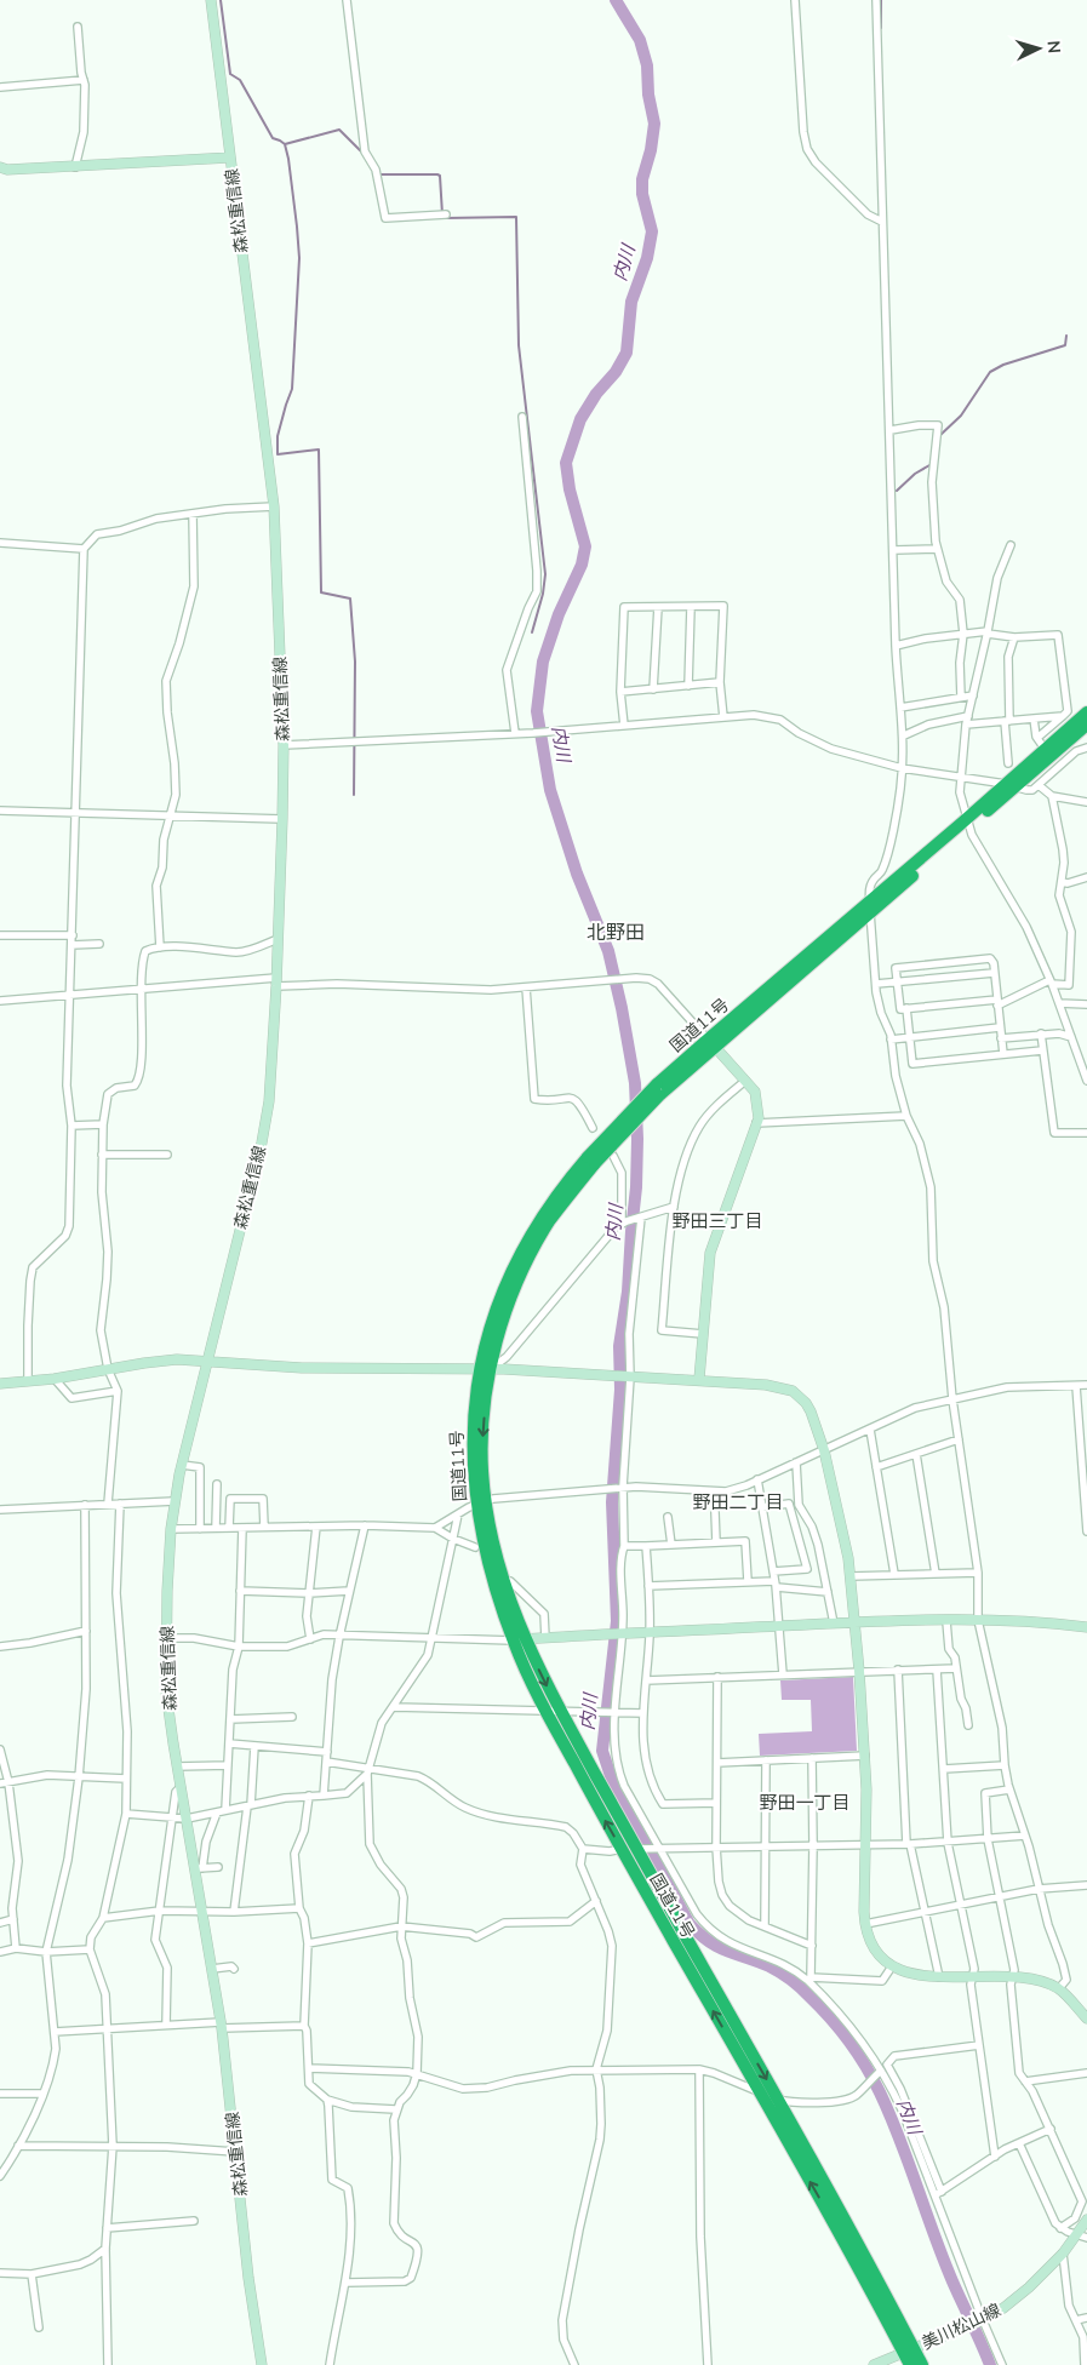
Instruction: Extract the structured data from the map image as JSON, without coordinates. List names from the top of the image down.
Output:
{
  "streets": {
    "highway": ["国道11号"],
    "street": ["森松重信線", "美川松山線"]
  },
  "crossings": [
    ["国道11号", "美川松山線"]
  ],
  "districts": [
    "北野田",
    "野田三丁目",
    "野田二丁目",
    "野田一丁目"
  ],
  "water": ["内川"],
  "north": "right"
}
